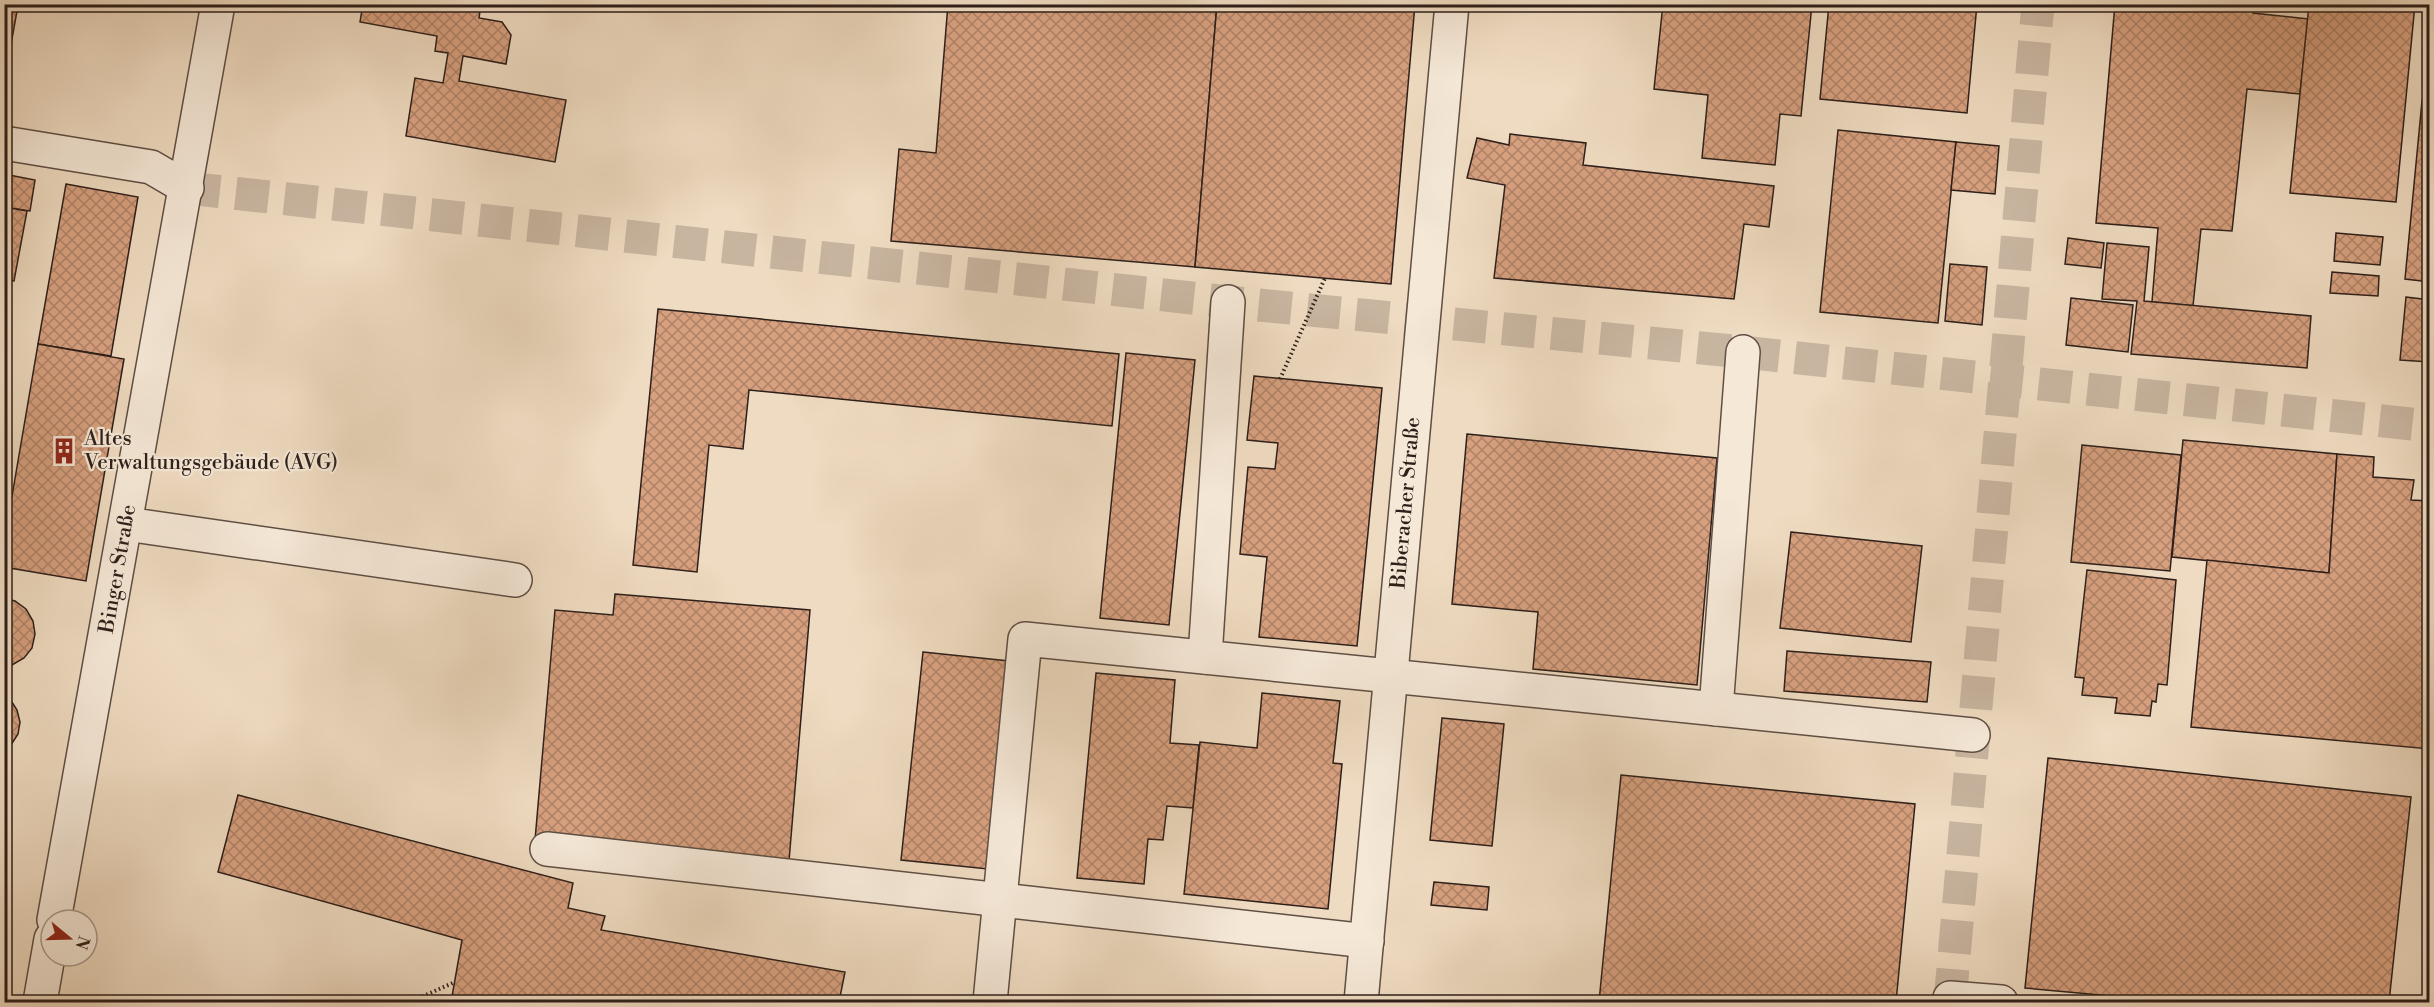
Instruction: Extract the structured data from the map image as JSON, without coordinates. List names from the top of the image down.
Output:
{
  "streets": {
    "street": ["Biberacher Straße", "Binger Straße"]
  },
  "places": {
    "building": ["Altes Verwaltungsgebäude (AVG)"]
  },
  "north": "right"
}
